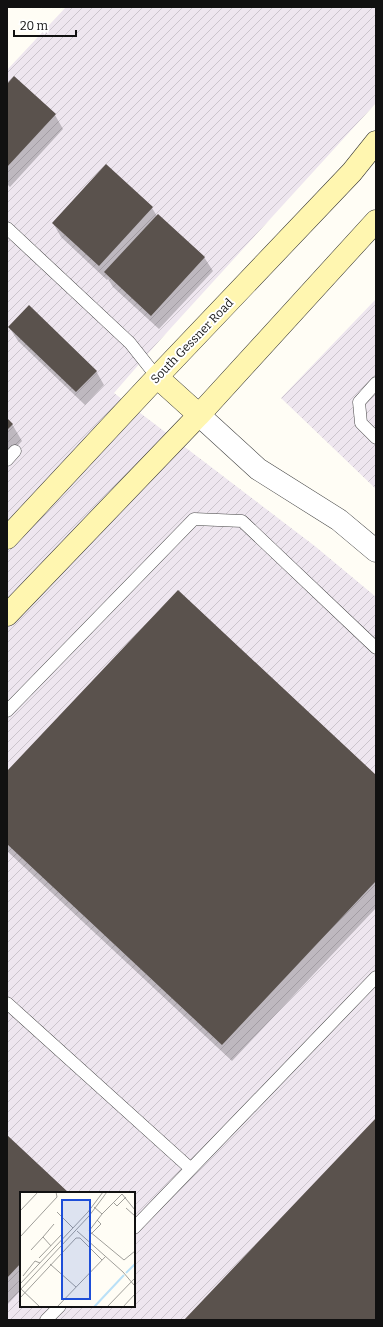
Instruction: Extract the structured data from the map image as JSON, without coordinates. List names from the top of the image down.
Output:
{
  "streets": {
    "main road": ["South Gessner Road"]
  },
  "scale_bar": "20 m"
}
